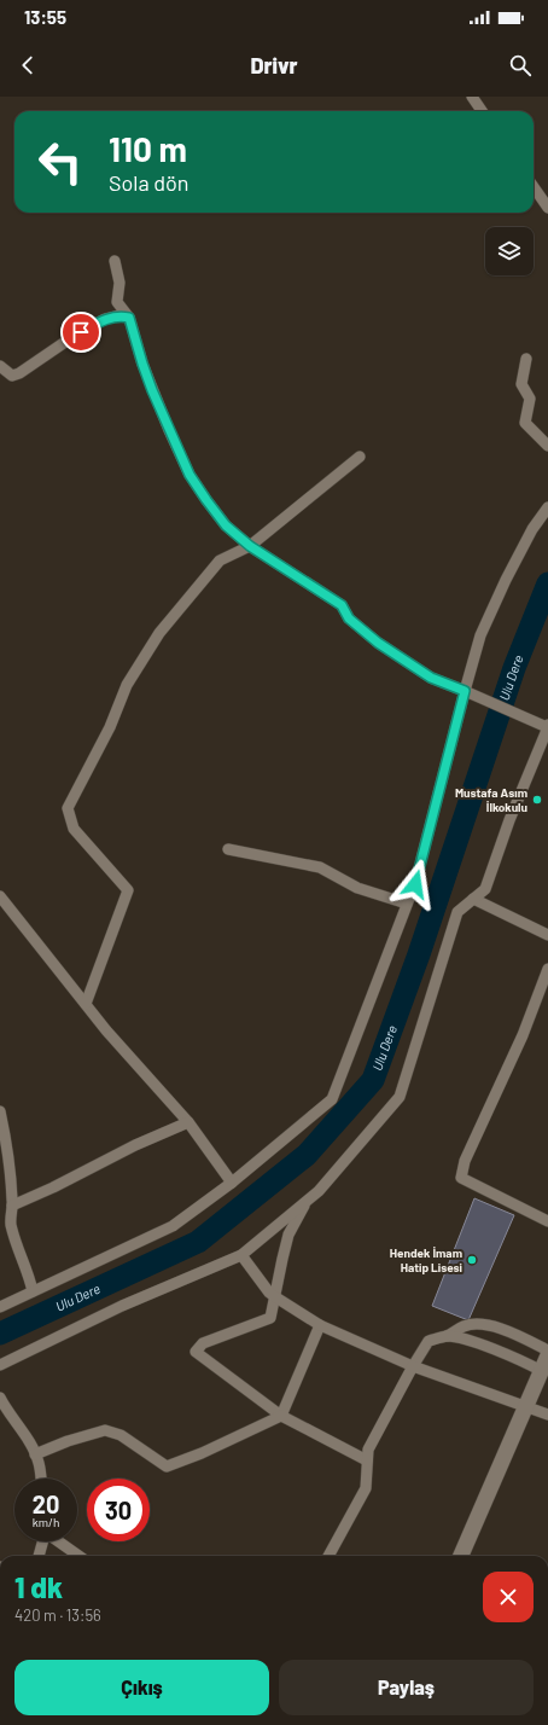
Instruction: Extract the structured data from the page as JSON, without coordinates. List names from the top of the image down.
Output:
{
  "water": ["Ulu Dere"],
  "places": ["Mustafa Asım İlkokulu", "Hendek İmam Hatip Lisesi"],
  "page": {
    "status": "13:55",
    "header": "Drivr",
    "turn": ["110 m", "Sola dön"],
    "speed": "20 km/h",
    "limit": "30",
    "heading": ["1 dk", "420 m · 13:56"],
    "buttons": ["Çıkış", "Paylaş"]
  }
}
